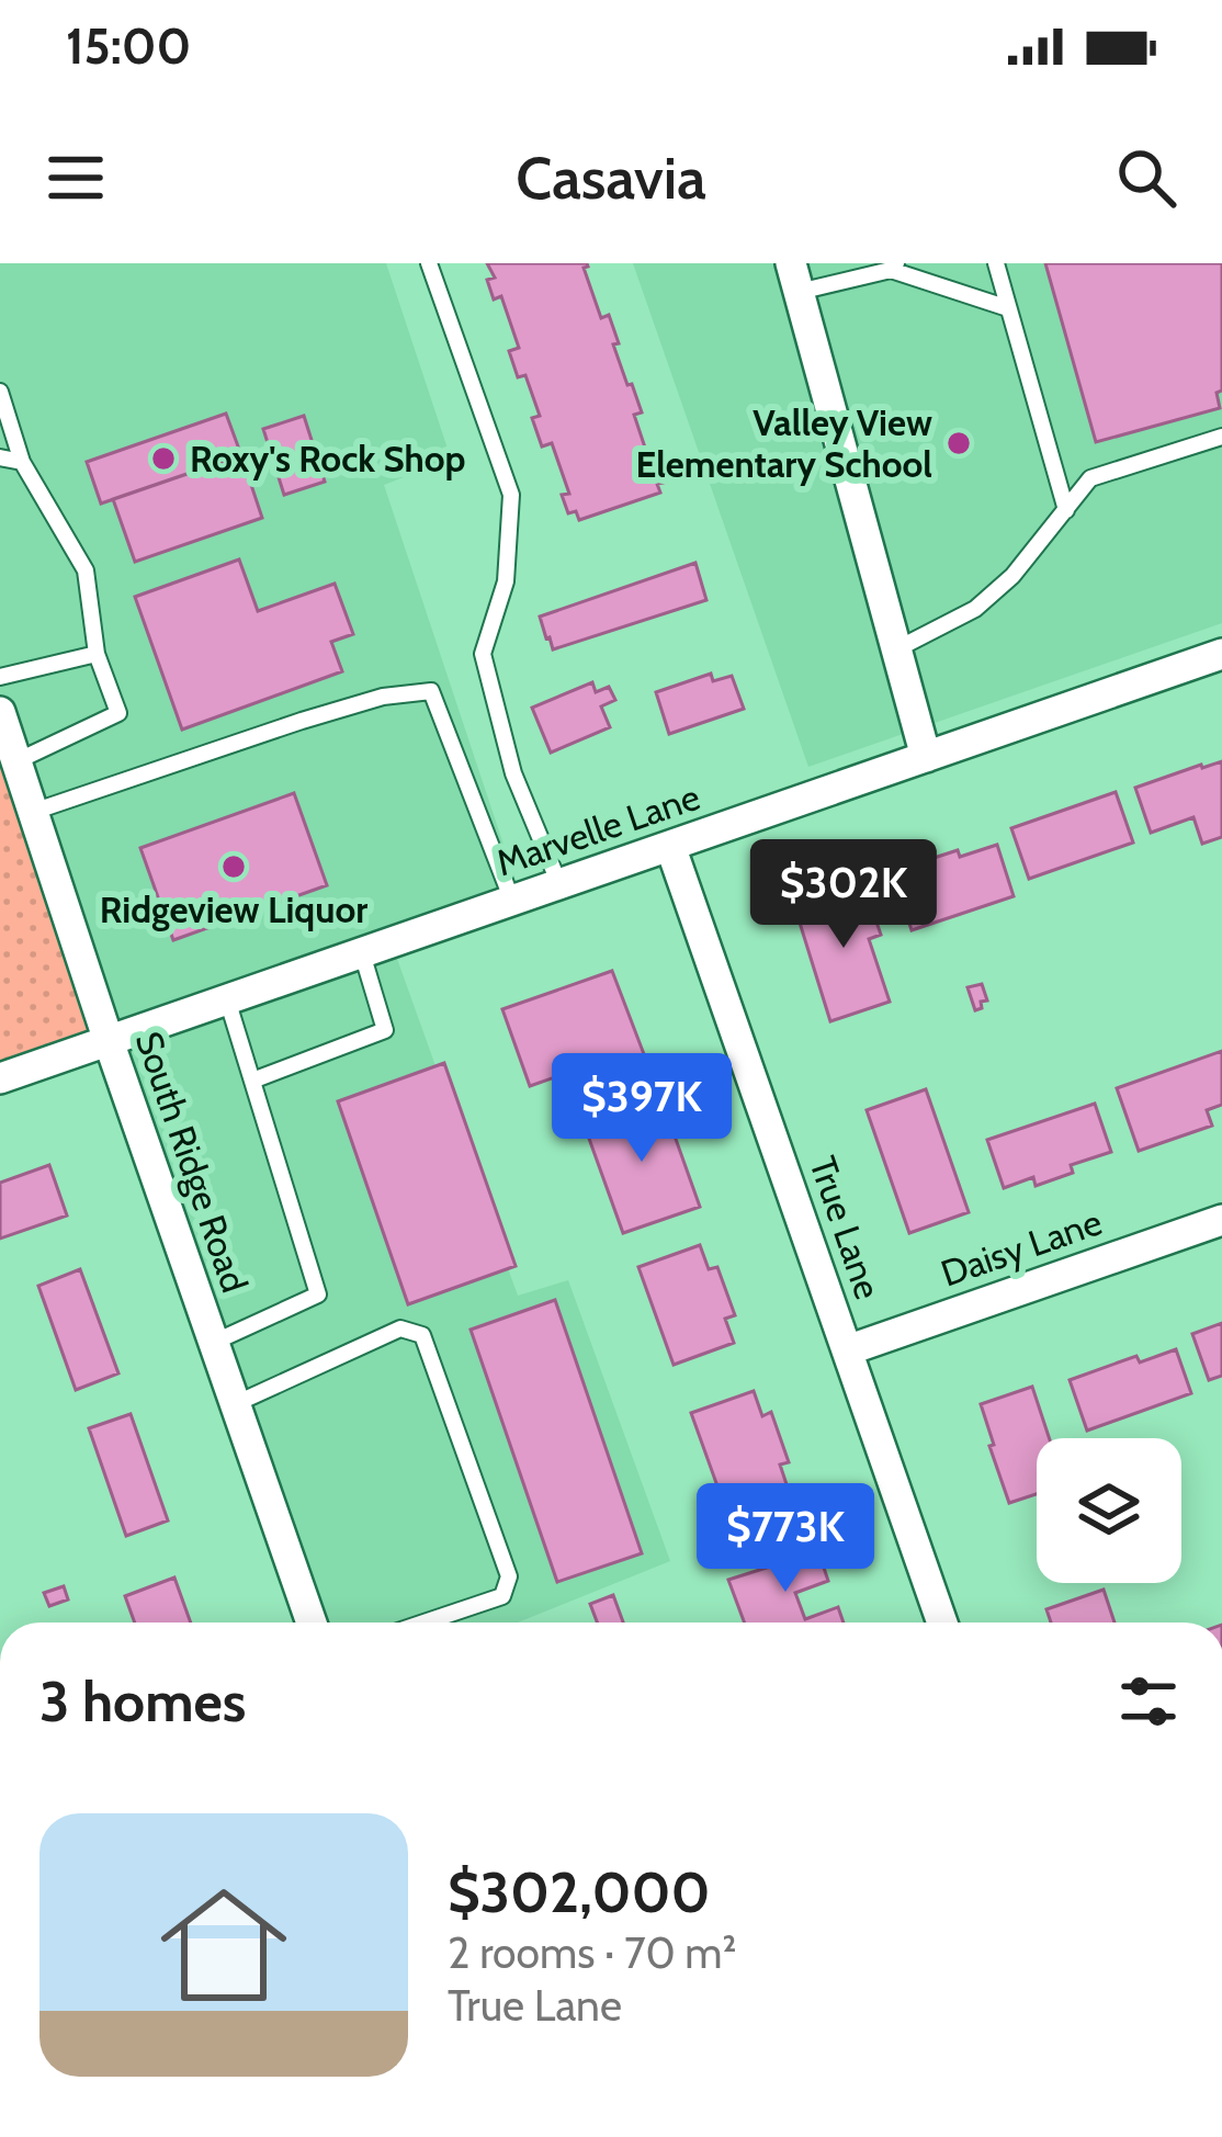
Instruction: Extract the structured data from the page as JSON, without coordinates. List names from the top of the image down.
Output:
{
  "streets": {
    "street": [
      "Marvelle Lane",
      "South Ridge Road",
      "True Lane",
      "Daisy Lane"
    ]
  },
  "crossings": [
    ["Marvelle Lane", "South Ridge Road"],
    ["Marvelle Lane", "True Lane"],
    ["True Lane", "Daisy Lane"]
  ],
  "places": ["Valley View Elementary School", "Roxy's Rock Shop", "Ridgeview Liquor"],
  "page": {
    "status": "15:00",
    "header": "Casavia",
    "price": ["$302K", "$397K", "$773K"],
    "heading": "3 homes",
    "list": [
      {
        "name": "$302,000",
        "note": "2 rooms · 70 m² · True Lane"
      }
    ]
  }
}
